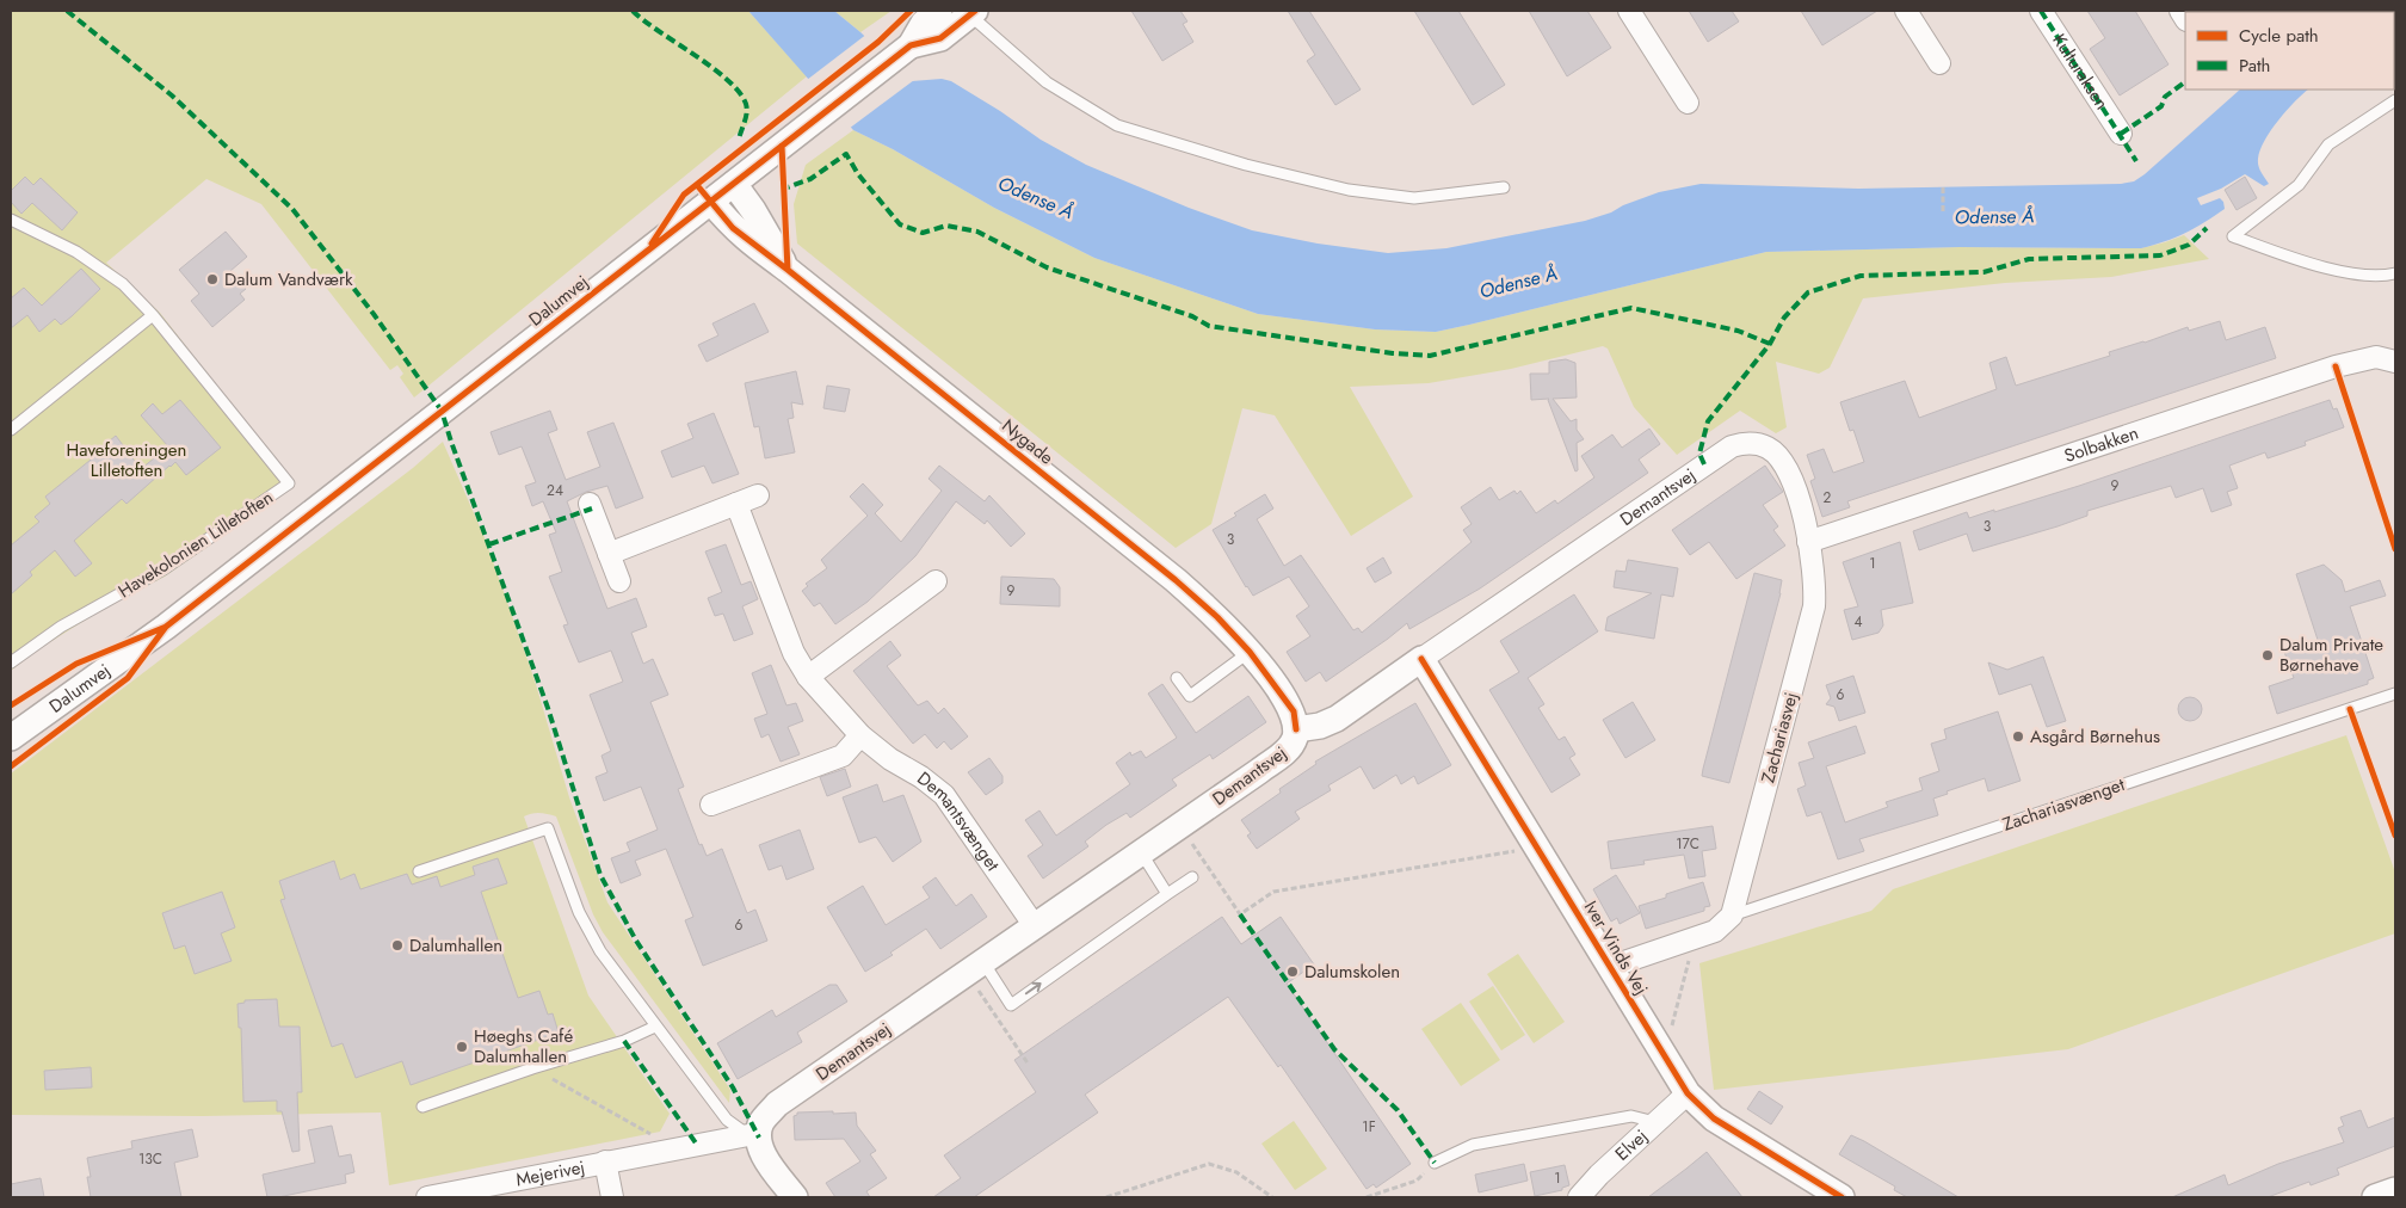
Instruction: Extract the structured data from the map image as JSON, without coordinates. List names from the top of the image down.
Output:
{
  "streets": {
    "street": [
      "Kulturaksen",
      "Dalumvej",
      "Nygade",
      "Solbakken",
      "Demantsvej",
      "Zachariasvej",
      "Demantsvænget",
      "Iver Vinds Vej",
      "Elvej",
      "Mejerivej"
    ],
    "lane": ["Havekolonien Lilletoften", "Zachariasvænget"]
  },
  "crossings": [
    ["Dalumvej", "Nygade"],
    ["Nygade", "Demantsvej"],
    ["Solbakken", "Zachariasvej"],
    ["Demantsvej", "Zachariasvej"],
    ["Demantsvej", "Demantsvænget"],
    ["Demantsvej", "Iver Vinds Vej"],
    ["Demantsvej", "Mejerivej"],
    ["Zachariasvej", "Zachariasvænget"],
    ["Iver Vinds Vej", "Elvej"]
  ],
  "water": ["Odense Å"],
  "parks": ["Haveforeningen Lilletoften"],
  "places": [
    "Dalum Vandværk",
    "Dalum Private Børnehave",
    "Asgård Børnehus",
    "Dalumhallen",
    "Dalumskolen",
    "Høeghs Café Dalumhallen"
  ],
  "house_numbers": [
    "9",
    "24",
    "2",
    "3",
    "3",
    "1",
    "9",
    "4",
    "6",
    "17C",
    "6",
    "1F",
    "13C",
    "1"
  ],
  "legend": ["Cycle path", "Path"]
}
